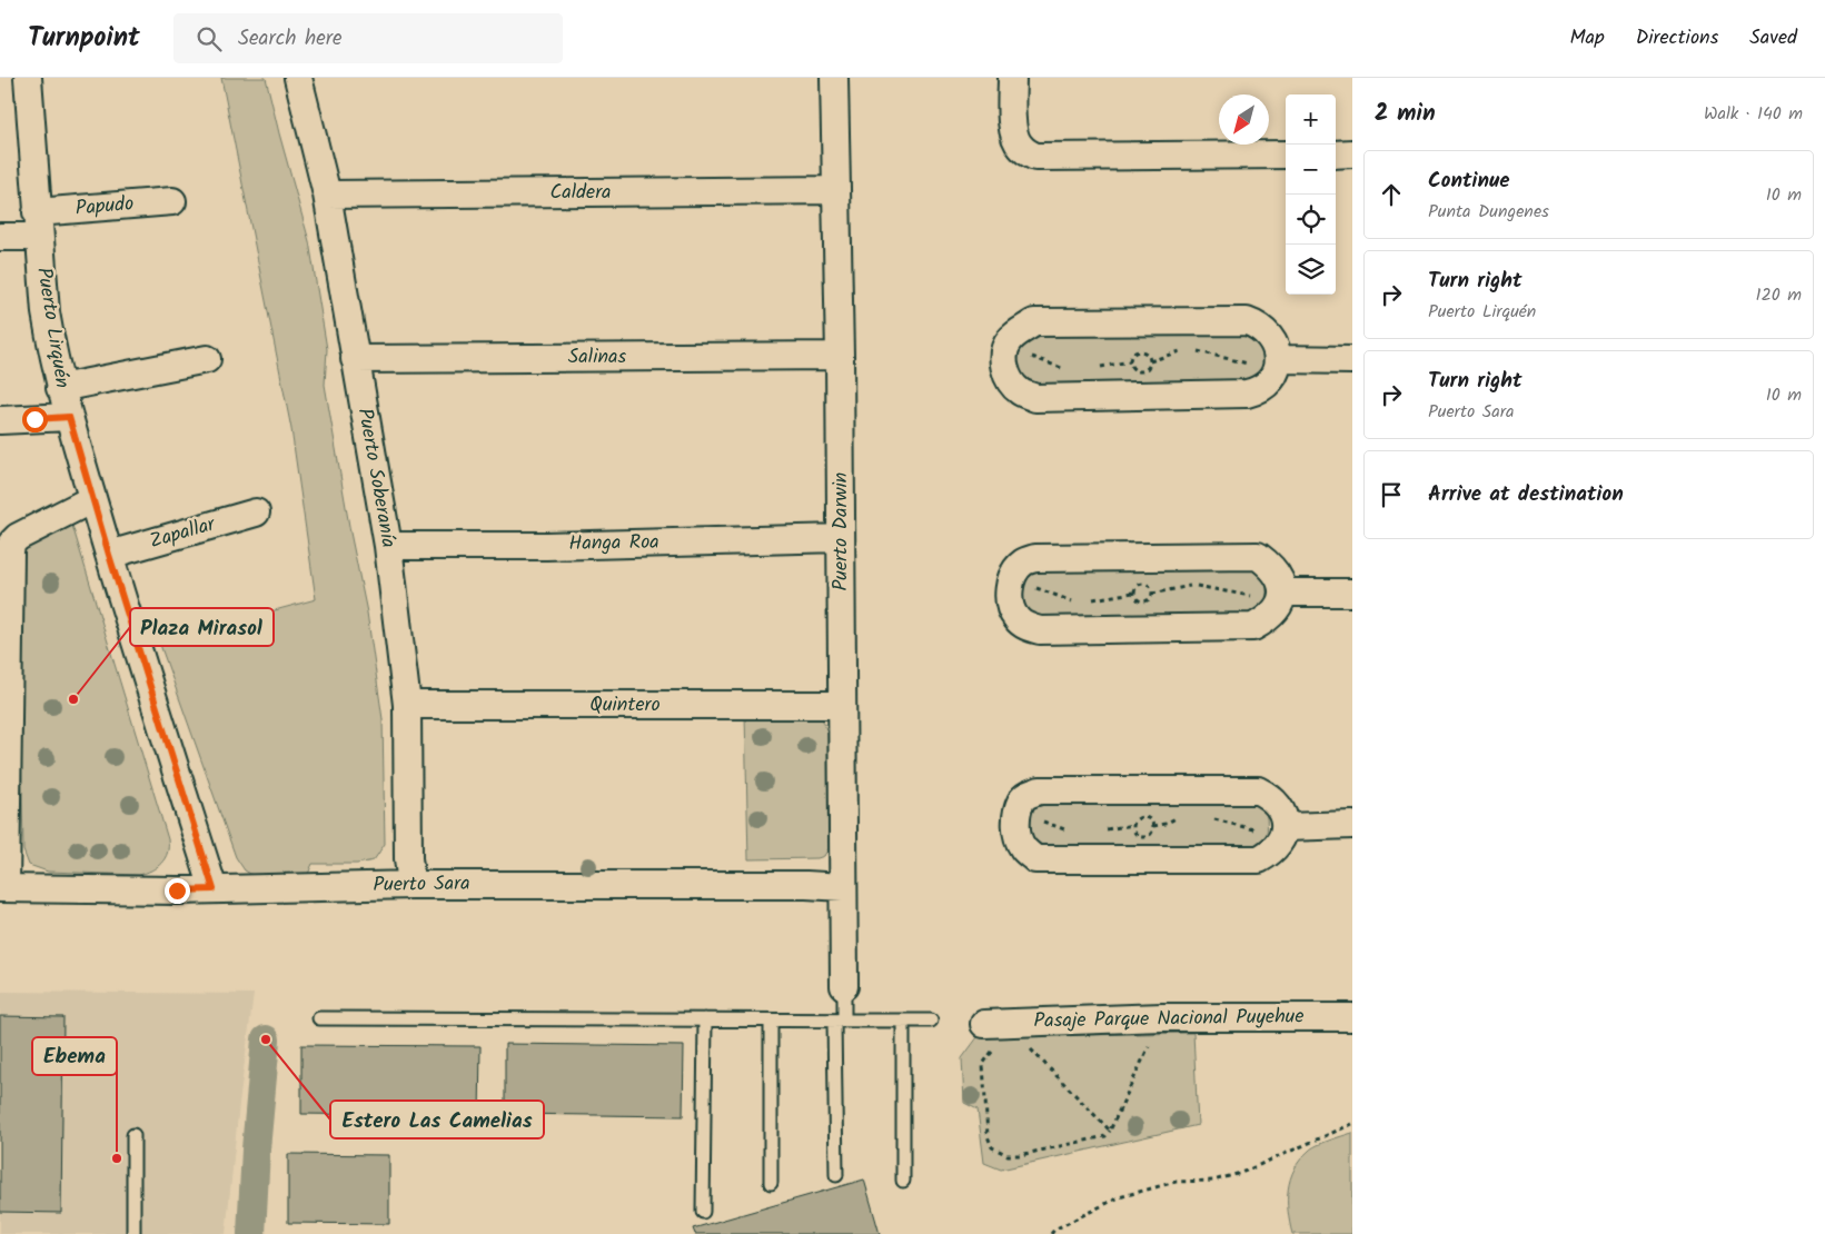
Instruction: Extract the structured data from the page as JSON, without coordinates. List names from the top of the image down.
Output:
{
  "streets": {
    "street": [
      "Caldera",
      "Papudo",
      "Puerto Lirquén",
      "Salinas",
      "Puerto Soberanía",
      "Puerto Darwin",
      "Zapallar",
      "Hanga Roa",
      "Quintero",
      "Puerto Sara",
      "Pasaje Parque Nacional Puyehue"
    ]
  },
  "crossings": [
    ["Caldera", "Puerto Soberanía"],
    ["Caldera", "Puerto Darwin"],
    ["Papudo", "Puerto Lirquén"],
    ["Puerto Lirquén", "Zapallar"],
    ["Puerto Lirquén", "Puerto Sara"],
    ["Salinas", "Puerto Soberanía"],
    ["Salinas", "Puerto Darwin"],
    ["Puerto Soberanía", "Hanga Roa"],
    ["Puerto Soberanía", "Quintero"],
    ["Puerto Soberanía", "Puerto Sara"],
    ["Puerto Darwin", "Hanga Roa"],
    ["Puerto Darwin", "Quintero"],
    ["Puerto Darwin", "Puerto Sara"]
  ],
  "places": ["Plaza Mirasol", "Estero Las Camelias", "Ebema"],
  "north": "bottom left",
  "page": {
    "header": "Turnpoint",
    "search": "Search here",
    "nav": ["Map", "Directions", "Saved"],
    "heading": ["2 min", "Walk · 140 m"],
    "map_buttons": ["+", "−"],
    "list": [
      ["Continue", "Punta Dungenes", "10 m"],
      ["Turn right", "Puerto Lirquén", "120 m"],
      ["Turn right", "Puerto Sara", "10 m"],
      "Arrive at destination"
    ]
  }
}
